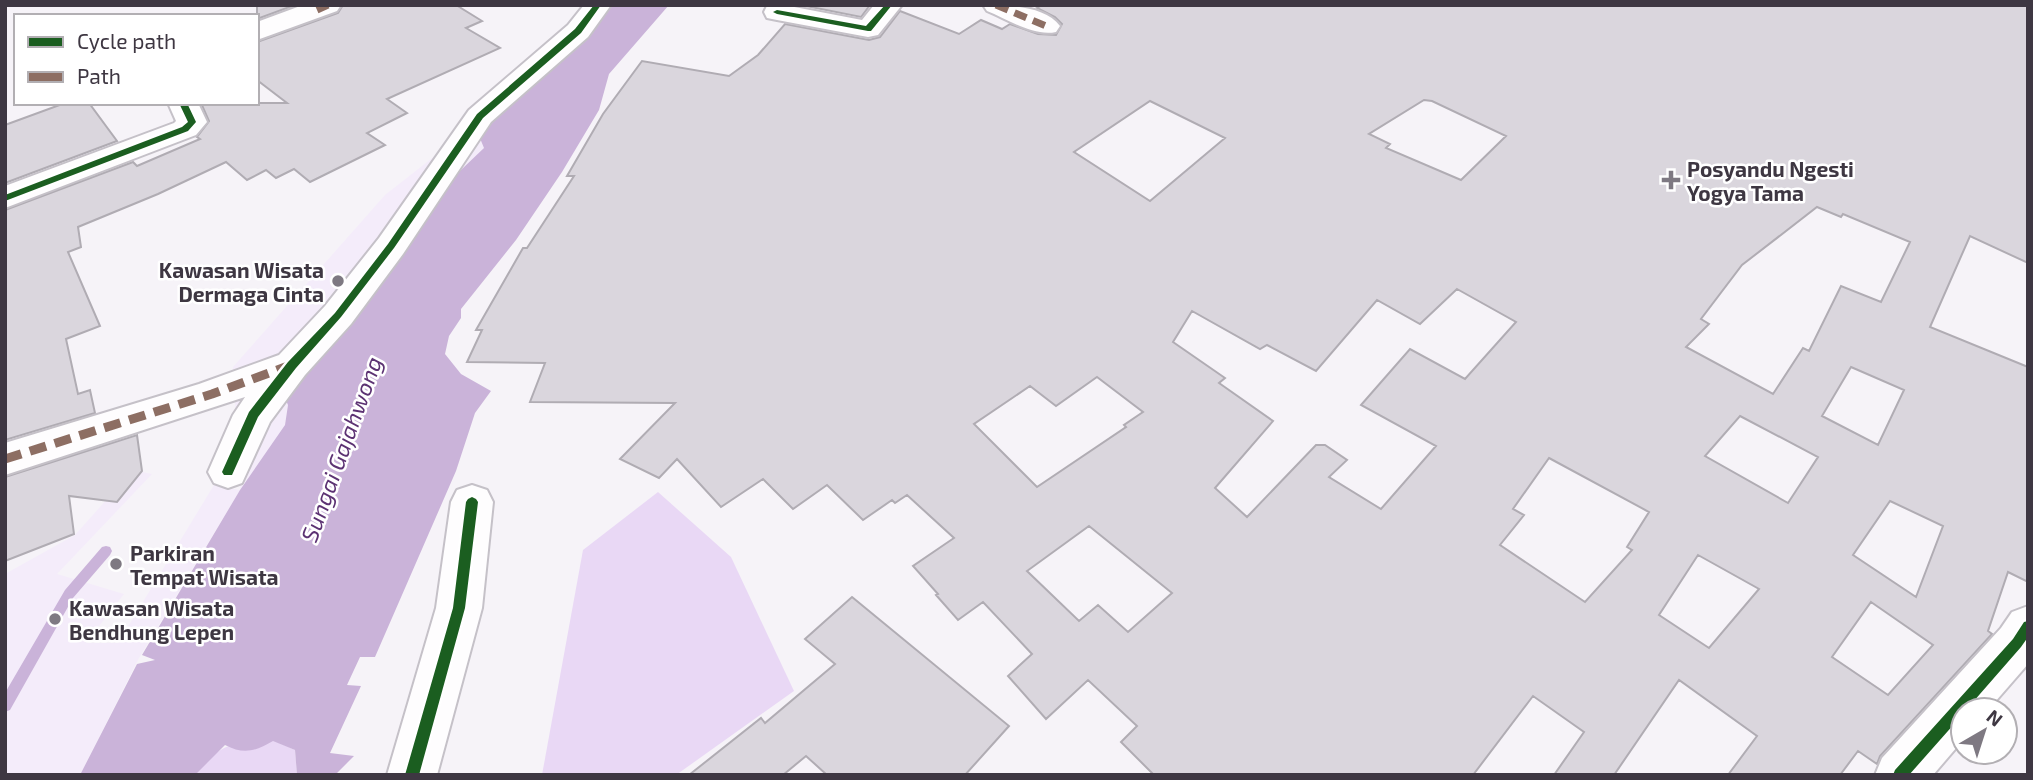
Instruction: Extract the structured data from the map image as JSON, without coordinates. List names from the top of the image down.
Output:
{
  "water": ["Sungai Gajahwong"],
  "places": {
    "health": ["Posyandu Ngesti Yogya Tama"],
    "other": ["Kawasan Wisata Dermaga Cinta", "Parkiran Tempat Wisata", "Kawasan Wisata Bendhung Lepen"]
  },
  "legend": ["Cycle path", "Path"],
  "north": "top right"
}
